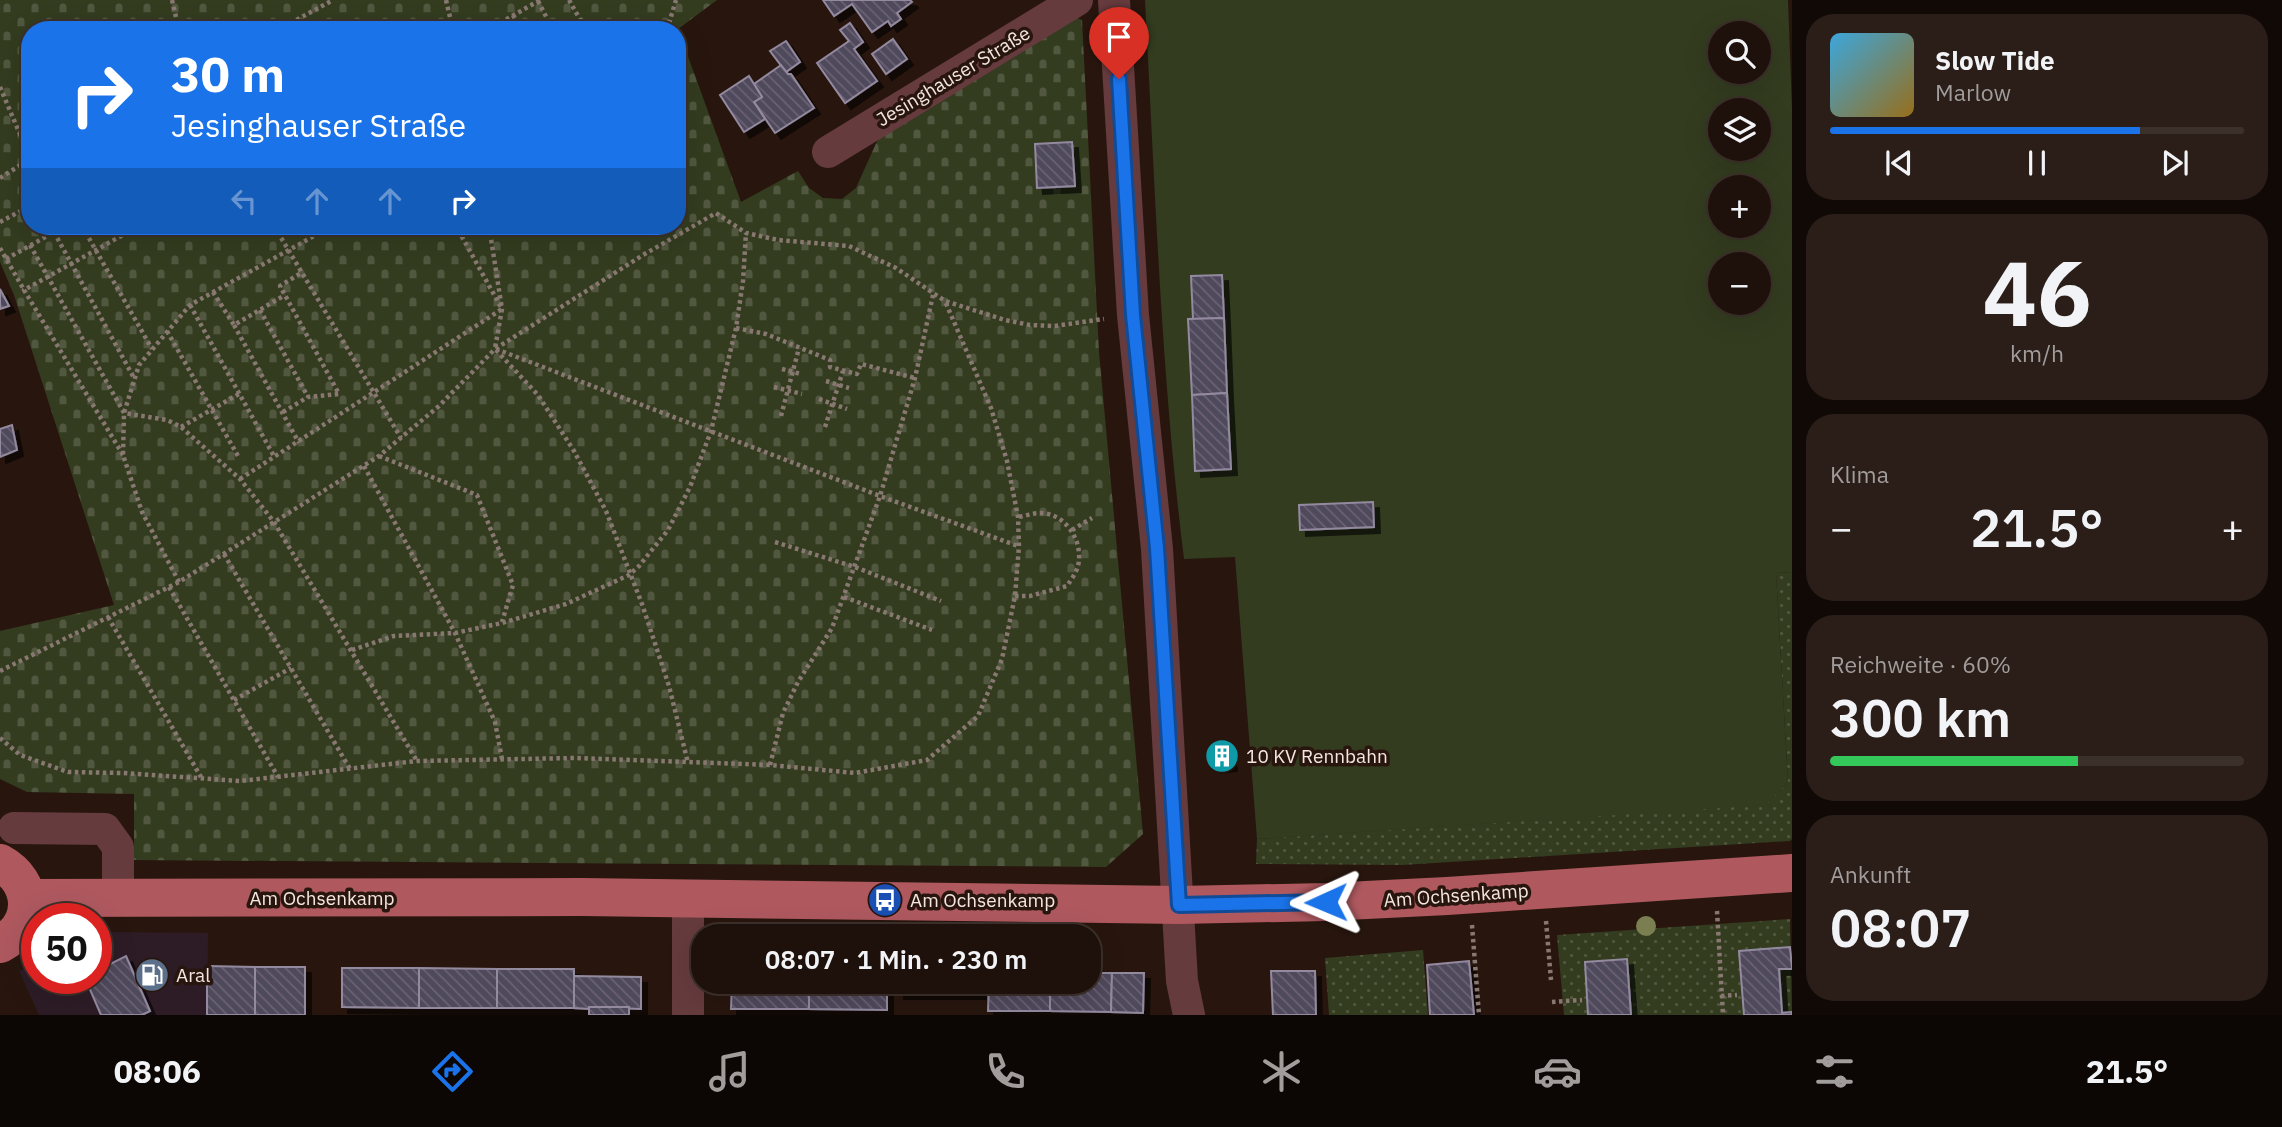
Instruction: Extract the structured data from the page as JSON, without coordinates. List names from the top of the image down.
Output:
{
  "streets": {
    "main road": ["Am Ochsenkamp"],
    "street": ["Jesinghauser Straße"]
  },
  "places": {
    "building": ["10 KV Rennbahn"],
    "bus stop": ["Am Ochsenkamp"],
    "fuel station": ["Aral"]
  },
  "page": {
    "map_buttons": ["+", "−"],
    "turn": ["30 m", "Jesinghauser Straße"],
    "song": ["Slow Tide", "Marlow"],
    "tile": [
      ["46", "km/h"],
      "Klima",
      ["Reichweite · 60%", "300 km"],
      ["Ankunft", "08:07"]
    ],
    "heat": ["−", "21.5°", "+"],
    "limit": "50",
    "trip": "08:07 · 1 Min. · 230 m",
    "tabs": ["08:06", "21.5°"]
  }
}
